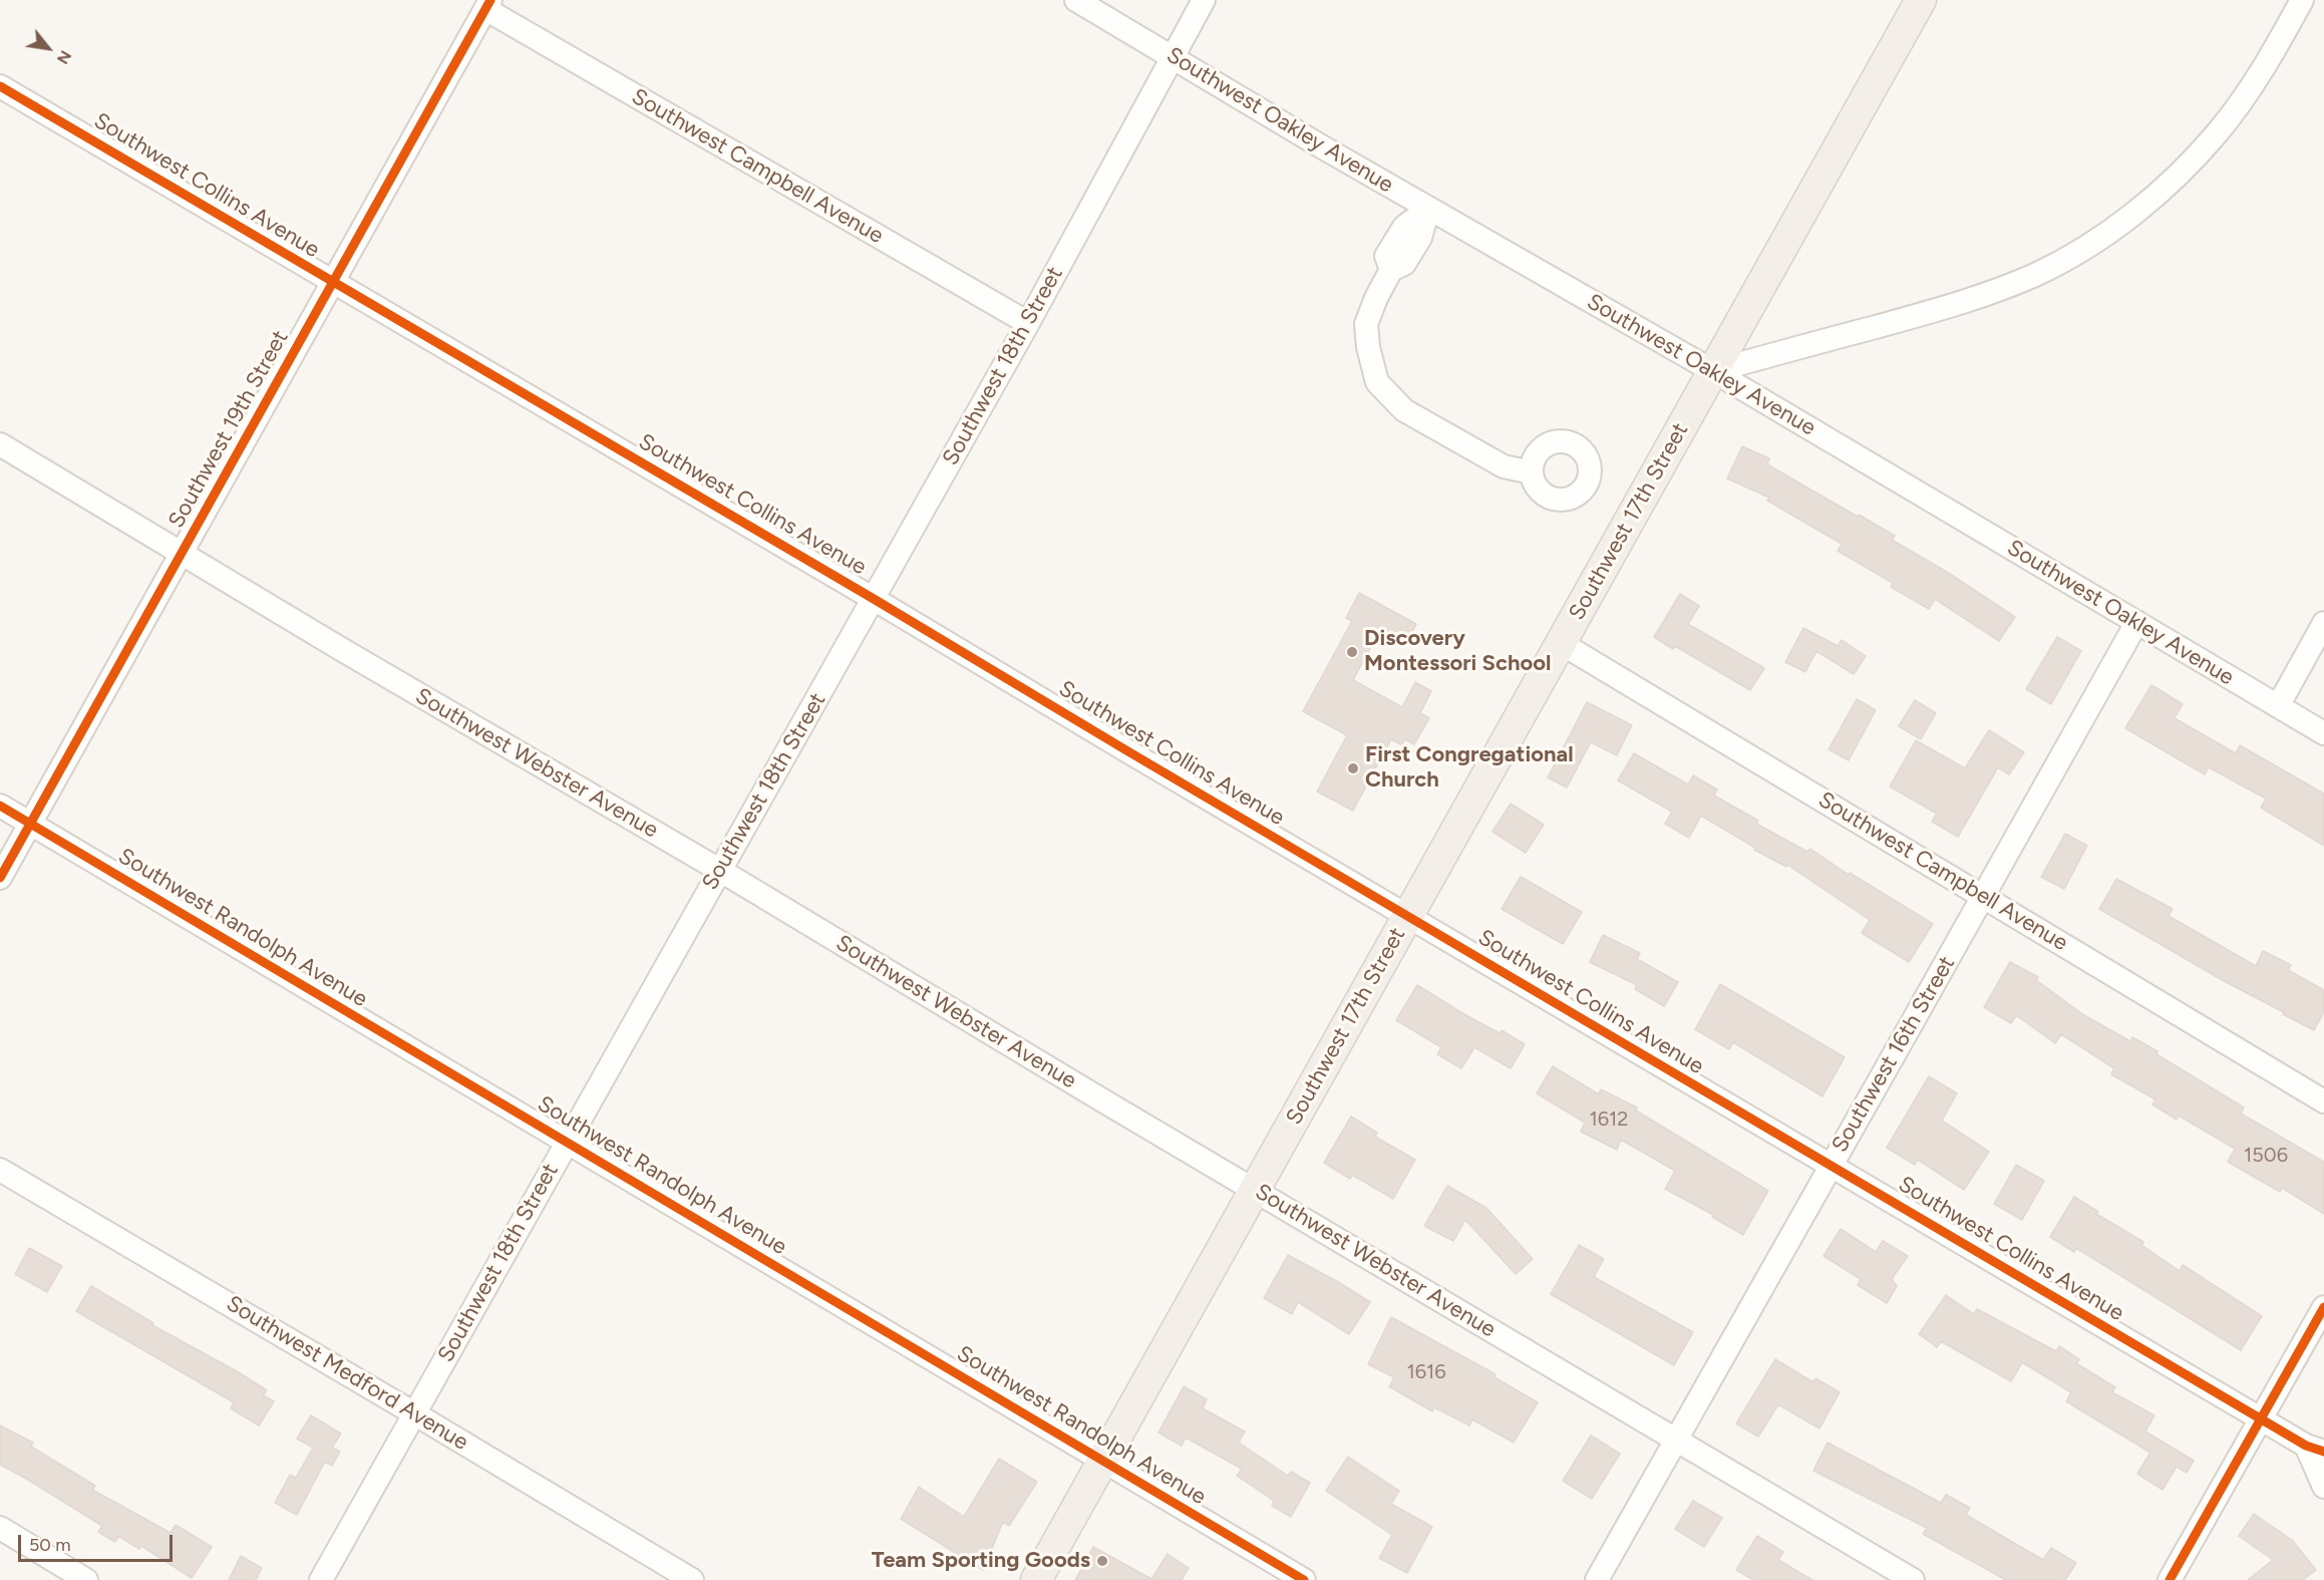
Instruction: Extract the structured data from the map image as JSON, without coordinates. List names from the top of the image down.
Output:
{
  "streets": {
    "main road": ["Southwest 17th Street"],
    "street": [
      "Southwest Oakley Avenue",
      "Southwest Campbell Avenue",
      "Southwest Collins Avenue",
      "Southwest 18th Street",
      "Southwest 19th Street",
      "Southwest Webster Avenue",
      "Southwest Randolph Avenue",
      "Southwest 16th Street",
      "Southwest Medford Avenue"
    ]
  },
  "crossings": [
    ["Southwest Oakley Avenue", "Southwest 18th Street"],
    ["Southwest Oakley Avenue", "Southwest 17th Street"],
    ["Southwest Oakley Avenue", "Southwest 16th Street"],
    ["Southwest Campbell Avenue", "Southwest 18th Street"],
    ["Southwest Campbell Avenue", "Southwest 19th Street"],
    ["Southwest Campbell Avenue", "Southwest 17th Street"],
    ["Southwest Campbell Avenue", "Southwest 16th Street"],
    ["Southwest Collins Avenue", "Southwest 18th Street"],
    ["Southwest Collins Avenue", "Southwest 19th Street"],
    ["Southwest Collins Avenue", "Southwest 17th Street"],
    ["Southwest Collins Avenue", "Southwest 16th Street"],
    ["Southwest 18th Street", "Southwest Webster Avenue"],
    ["Southwest 18th Street", "Southwest Randolph Avenue"],
    ["Southwest 18th Street", "Southwest Medford Avenue"],
    ["Southwest 19th Street", "Southwest Webster Avenue"],
    ["Southwest 19th Street", "Southwest Randolph Avenue"],
    ["Southwest 17th Street", "Southwest Webster Avenue"],
    ["Southwest 17th Street", "Southwest Randolph Avenue"],
    ["Southwest Webster Avenue", "Southwest 16th Street"]
  ],
  "places": ["Discovery Montessori School", "First Congregational Church", "Team Sporting Goods"],
  "house_numbers": ["1612", "1506", "1616"],
  "scale_bar": "50 m",
  "north": "bottom right"
}
